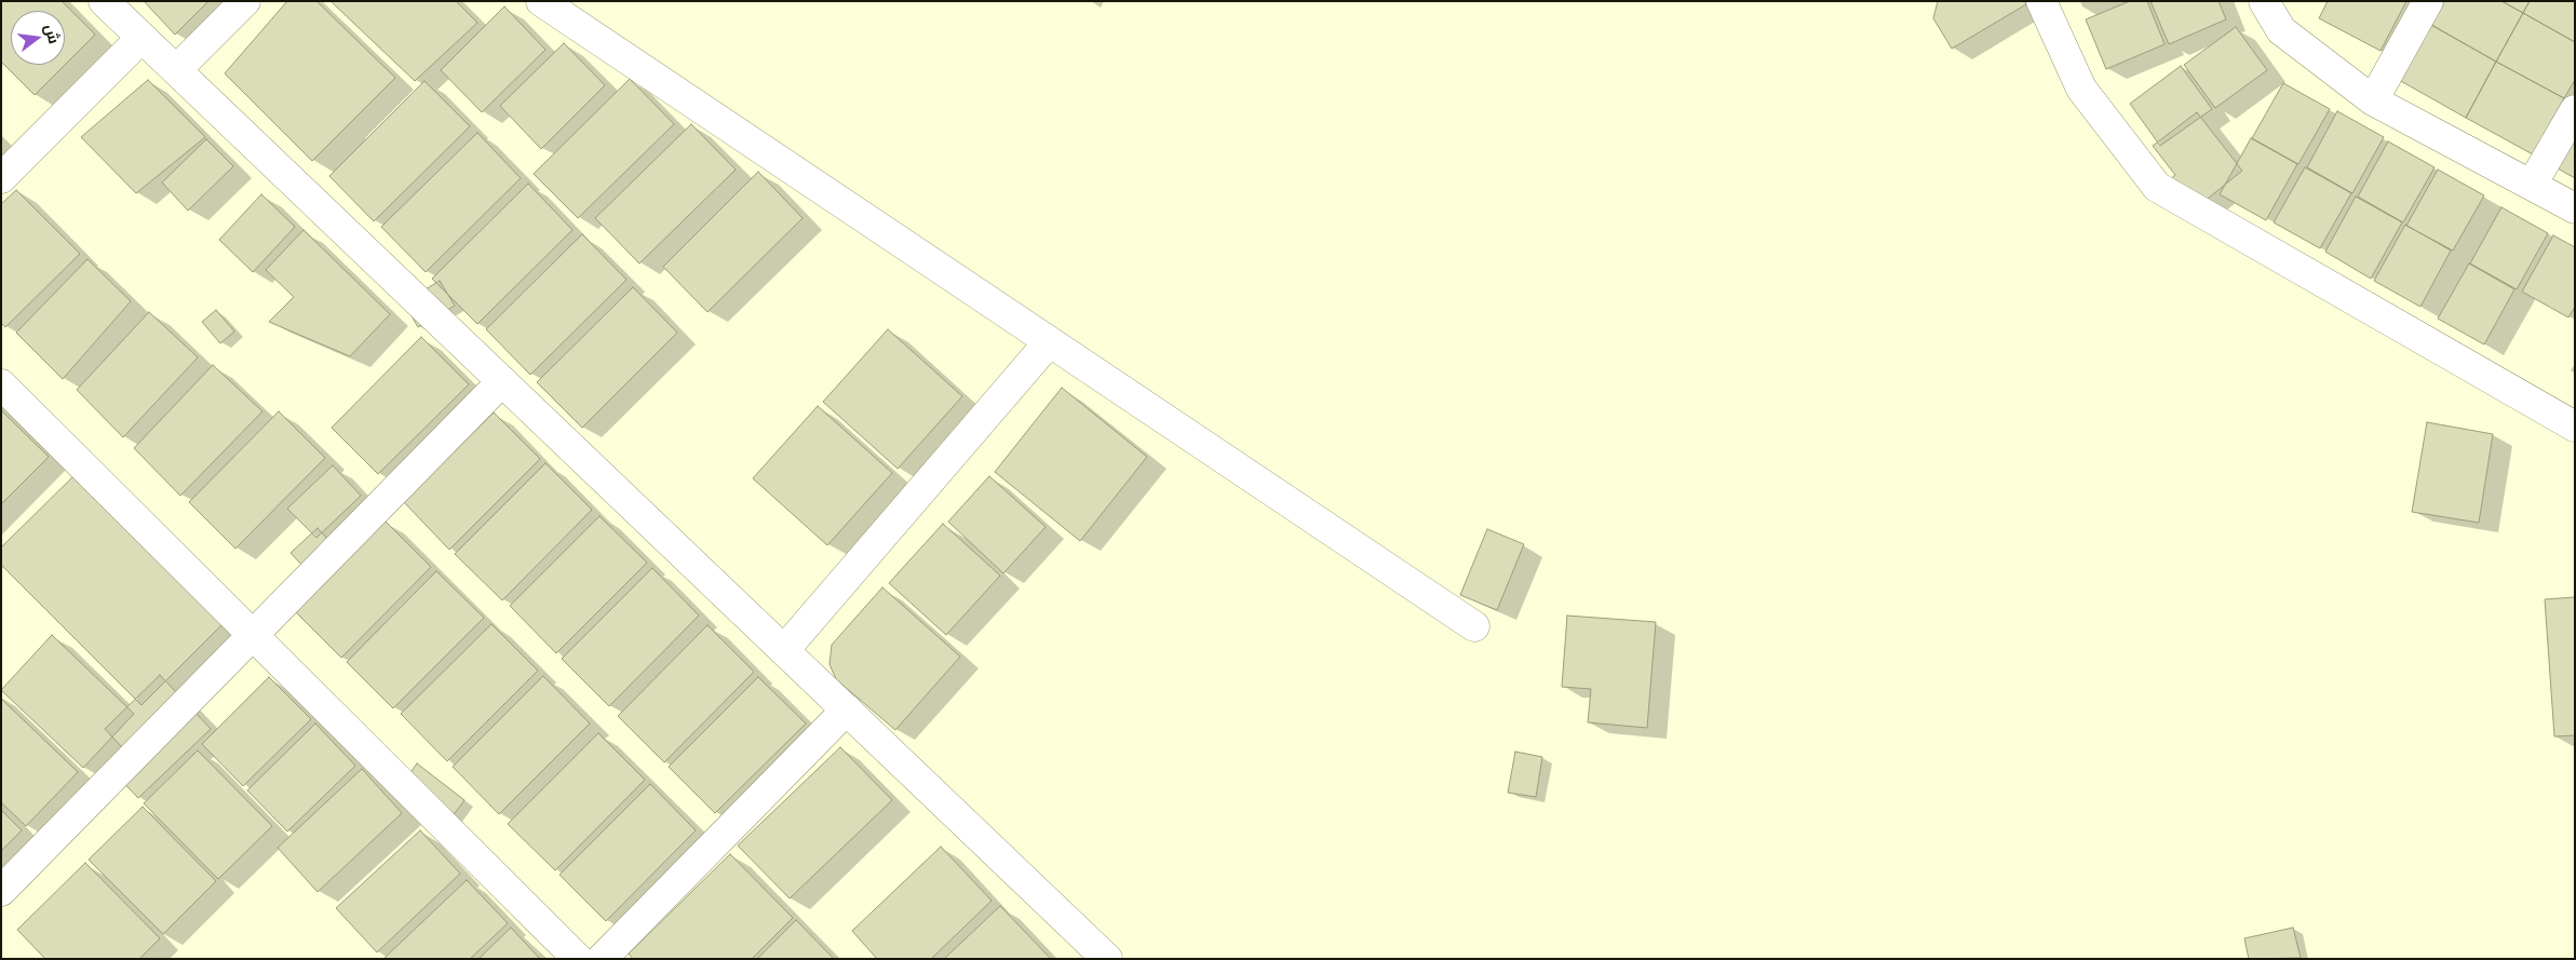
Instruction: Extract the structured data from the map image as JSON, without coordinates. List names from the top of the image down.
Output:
{
  "north": "right"
}
